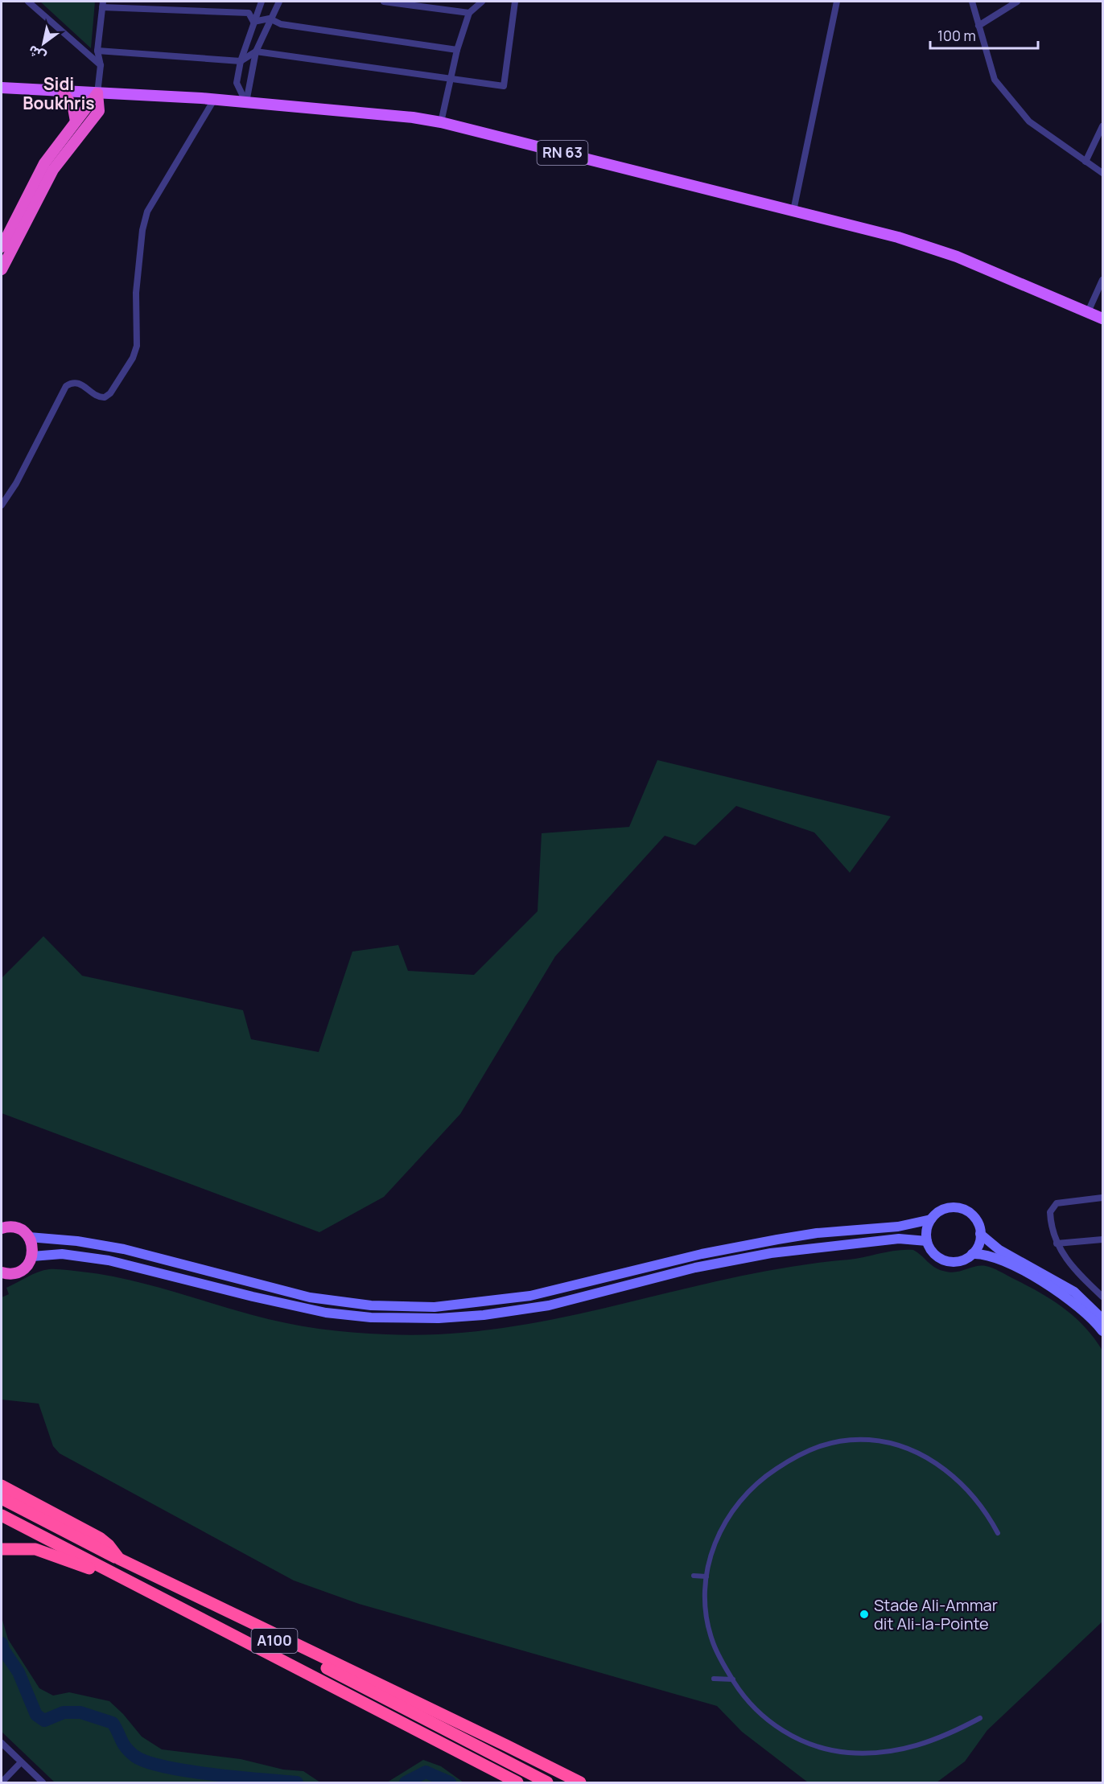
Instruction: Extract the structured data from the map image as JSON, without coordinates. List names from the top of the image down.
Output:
{
  "streets": {
    "highway": ["A100"],
    "main road": ["RN 63"]
  },
  "districts": ["Sidi Boukhris"],
  "places": ["Stade Ali-Ammar dit Ali-la-Pointe"],
  "scale_bar": "100 m",
  "north": "bottom left"
}
